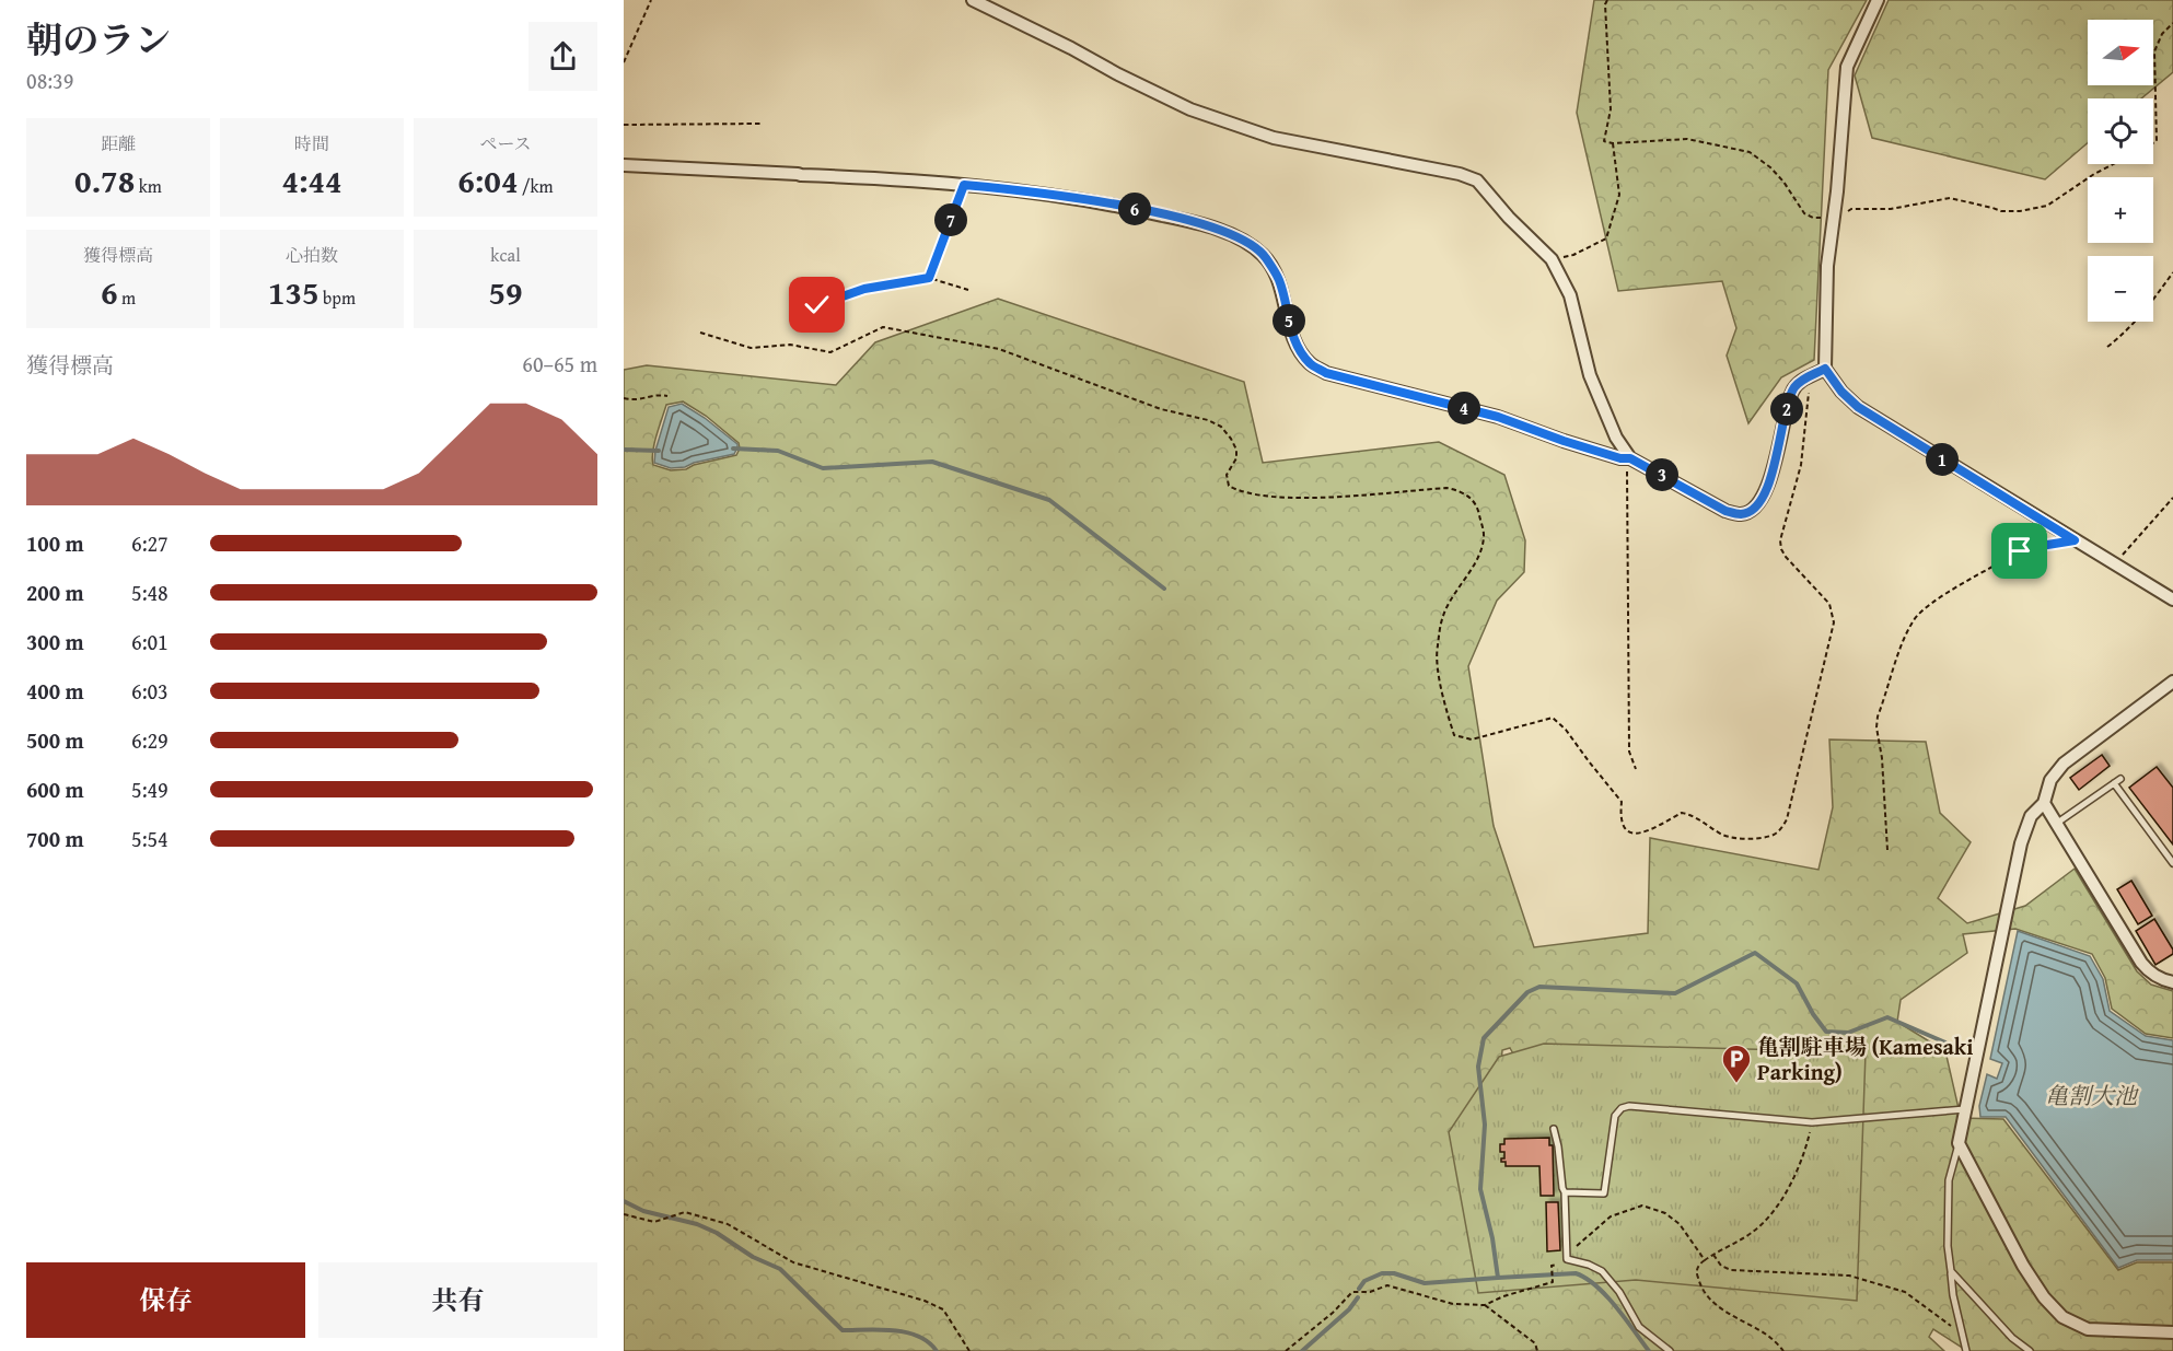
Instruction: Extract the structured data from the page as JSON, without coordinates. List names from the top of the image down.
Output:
{
  "water": ["亀割大池"],
  "places": {
    "parking": ["亀割駐車場 (Kamesaki Parking)"]
  },
  "north": "right",
  "page": {
    "heading": ["朝のラン", "08:39"],
    "map_buttons": ["+", "−"],
    "stats": [
      ["距離", "0.78 km"],
      ["時間", "4:44"],
      ["ペース", "6:04 /km"],
      ["獲得標高", "6 m"],
      ["心拍数", "135 bpm"],
      ["kcal", "59"]
    ],
    "pins": [
      "6",
      "7",
      "5",
      "4",
      "2",
      "1",
      "3"
    ],
    "chart": ["獲得標高", "60–65 m"],
    "list": [
      {
        "name": "100 m",
        "note": "6:27"
      },
      {
        "name": "200 m",
        "note": "5:48"
      },
      {
        "name": "300 m",
        "note": "6:01"
      },
      {
        "name": "400 m",
        "note": "6:03"
      },
      {
        "name": "500 m",
        "note": "6:29"
      },
      {
        "name": "600 m",
        "note": "5:49"
      },
      {
        "name": "700 m",
        "note": "5:54"
      }
    ],
    "buttons": ["保存", "共有"]
  }
}
